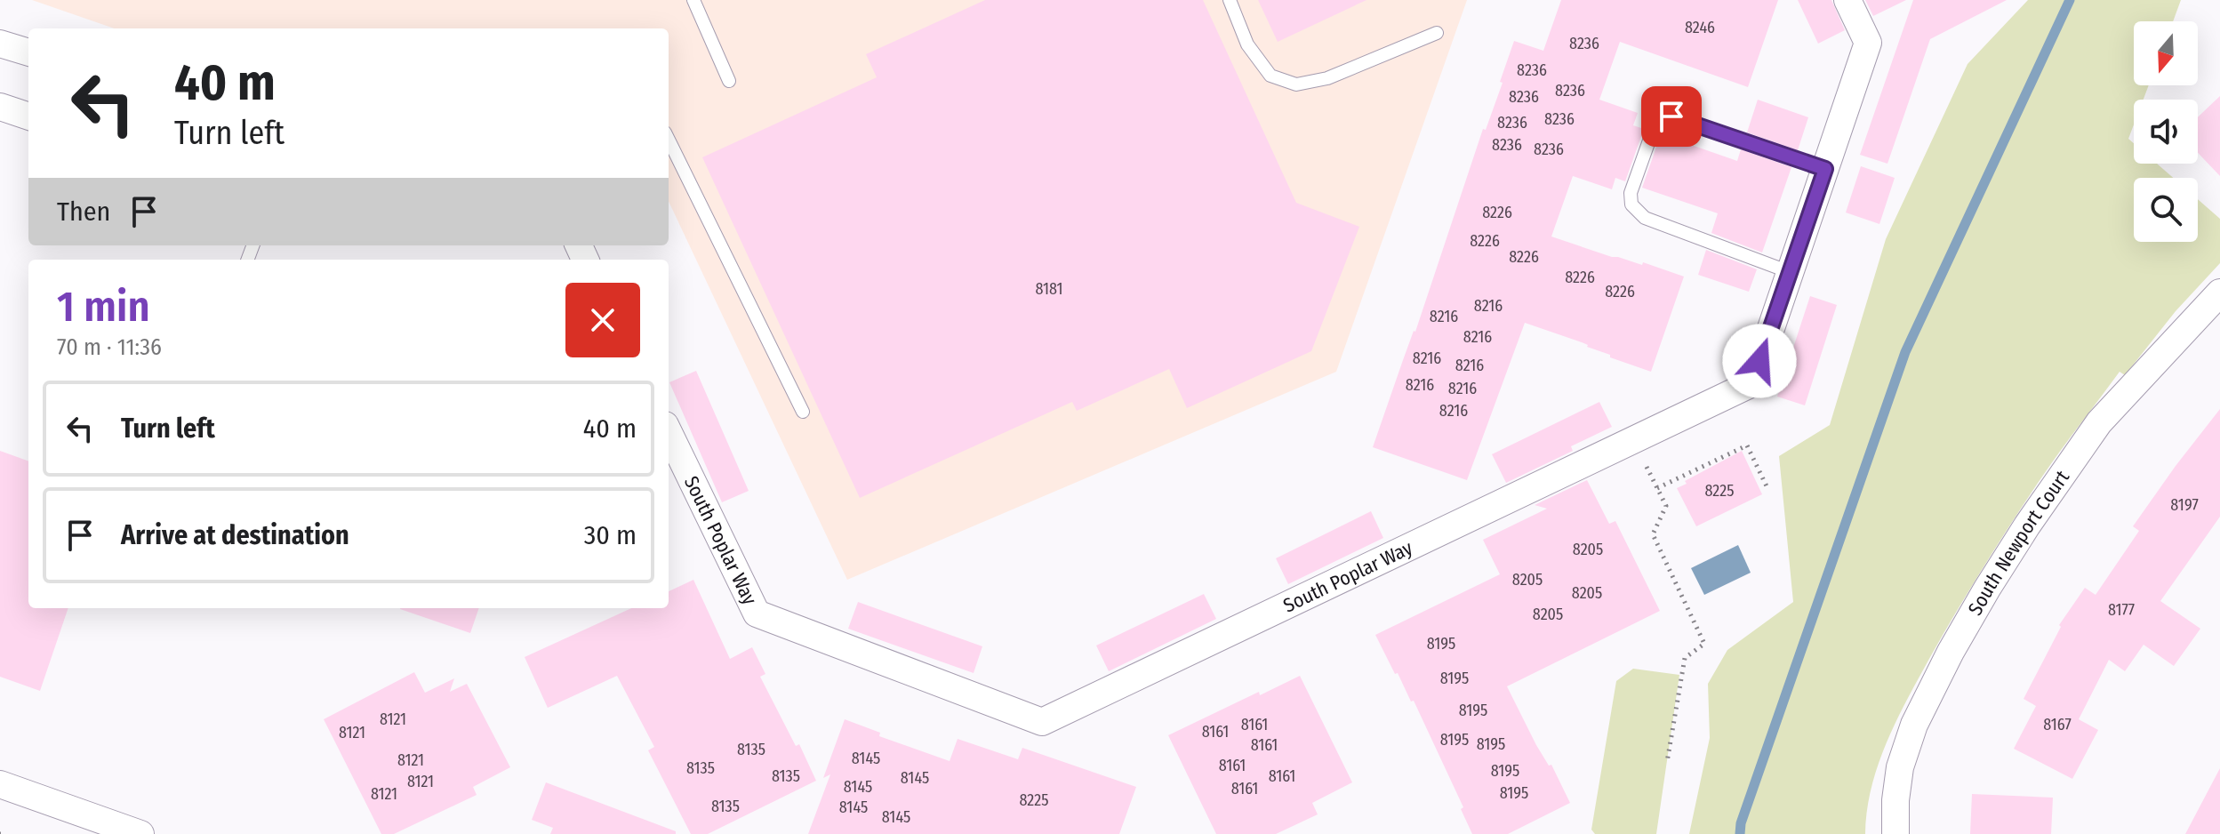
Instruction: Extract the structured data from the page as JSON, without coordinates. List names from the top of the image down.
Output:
{
  "streets": {
    "street": ["South Poplar Way", "South Newport Court"]
  },
  "house_numbers": [
    "8246",
    "8236",
    "8236",
    "8236",
    "8236",
    "8236",
    "8236",
    "8236",
    "8236",
    "8226",
    "8226",
    "8226",
    "8226",
    "8181",
    "8226",
    "8216",
    "8216",
    "8216",
    "8216",
    "8216",
    "8216",
    "8216",
    "8216",
    "8225",
    "8197",
    "8205",
    "8205",
    "8205",
    "8177",
    "8205",
    "8195",
    "8195",
    "8195",
    "8121",
    "8161",
    "8167",
    "8161",
    "8121",
    "8195",
    "8195",
    "8161",
    "8135",
    "8145",
    "8121",
    "8161",
    "8135",
    "8195",
    "8135",
    "8161",
    "8145",
    "8121",
    "8145",
    "8161",
    "8195",
    "8121",
    "8225",
    "8135",
    "8145",
    "8145"
  ],
  "north": "bottom",
  "page": {
    "turn": ["40 m", "Turn left"],
    "then": "Then",
    "heading": ["1 min", "70 m · 11:36"],
    "list": [
      {
        "name": "Turn left",
        "value": "40 m"
      },
      {
        "name": "Arrive at destination",
        "value": "30 m"
      }
    ]
  }
}
